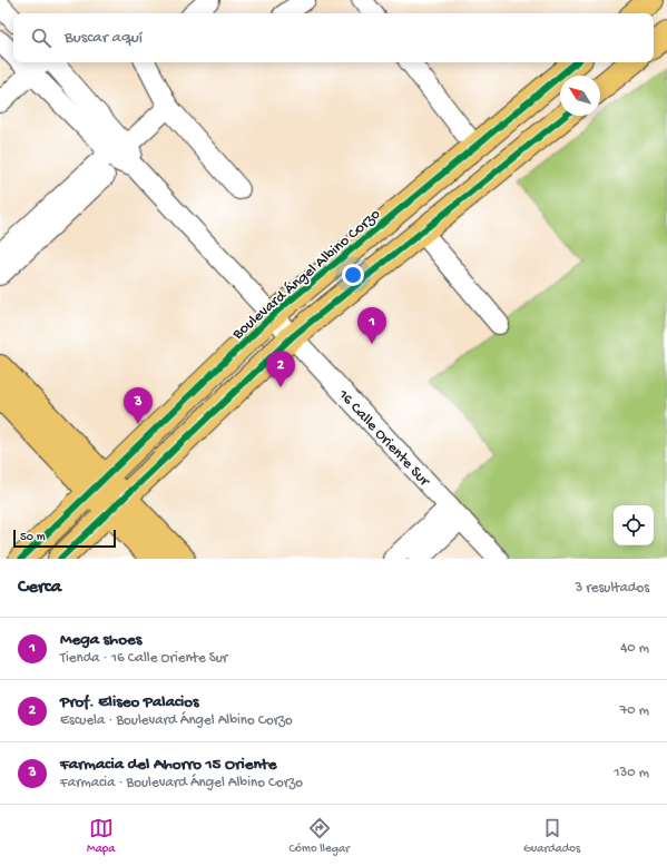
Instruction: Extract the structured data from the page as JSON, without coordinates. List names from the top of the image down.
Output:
{
  "streets": {
    "main road": ["Boulevard Ángel Albino Corzo"],
    "street": ["16 Calle Oriente Sur"]
  },
  "crossings": [
    ["Boulevard Ángel Albino Corzo", "16 Calle Oriente Sur"]
  ],
  "scale_bar": "50 m",
  "north": "top left",
  "page": {
    "search": "Buscar aquí",
    "pins": ["1", "2", "3"],
    "scale": "50 m",
    "heading": ["Cerca", "3 resultados"],
    "list": [
      {
        "mark": "1",
        "name": "Mega shoes",
        "note": "Tienda · 16 Calle Oriente Sur",
        "value": "40 m"
      },
      {
        "mark": "2",
        "name": "Prof. Eliseo Palacios",
        "note": "Escuela · Boulevard Ángel Albino Corzo",
        "value": "70 m"
      },
      {
        "mark": "3",
        "name": "Farmacia del Ahorro 15 Oriente",
        "note": "Farmacia · Boulevard Ángel Albino Corzo",
        "value": "130 m"
      }
    ],
    "nav": ["Mapa", "Cómo llegar", "Guardados"]
  }
}
